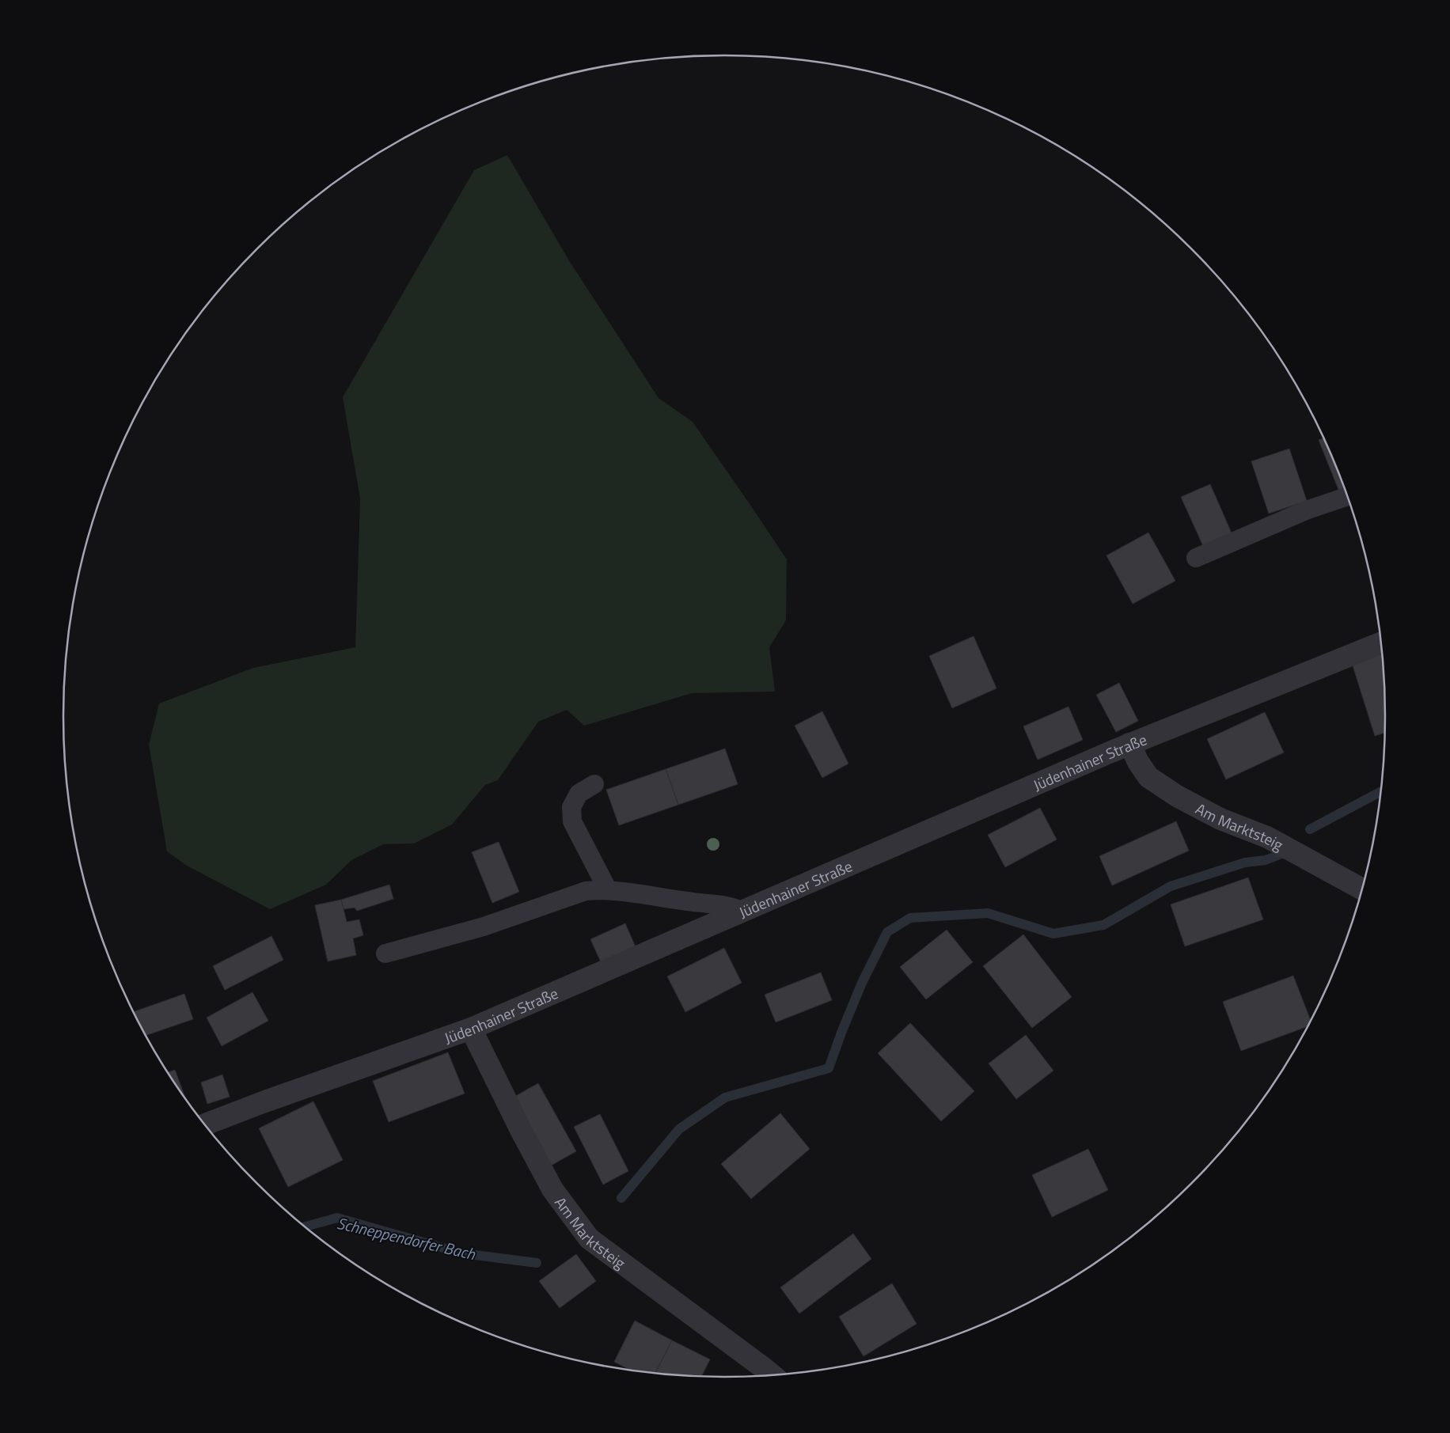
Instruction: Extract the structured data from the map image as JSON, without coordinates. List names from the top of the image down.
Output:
{
  "streets": {
    "street": ["Jüdenhainer Straße", "Am Marktsteig"]
  },
  "crossings": [
    ["Jüdenhainer Straße", "Am Marktsteig"]
  ],
  "water": ["Schneppendorfer Bach"]
}
